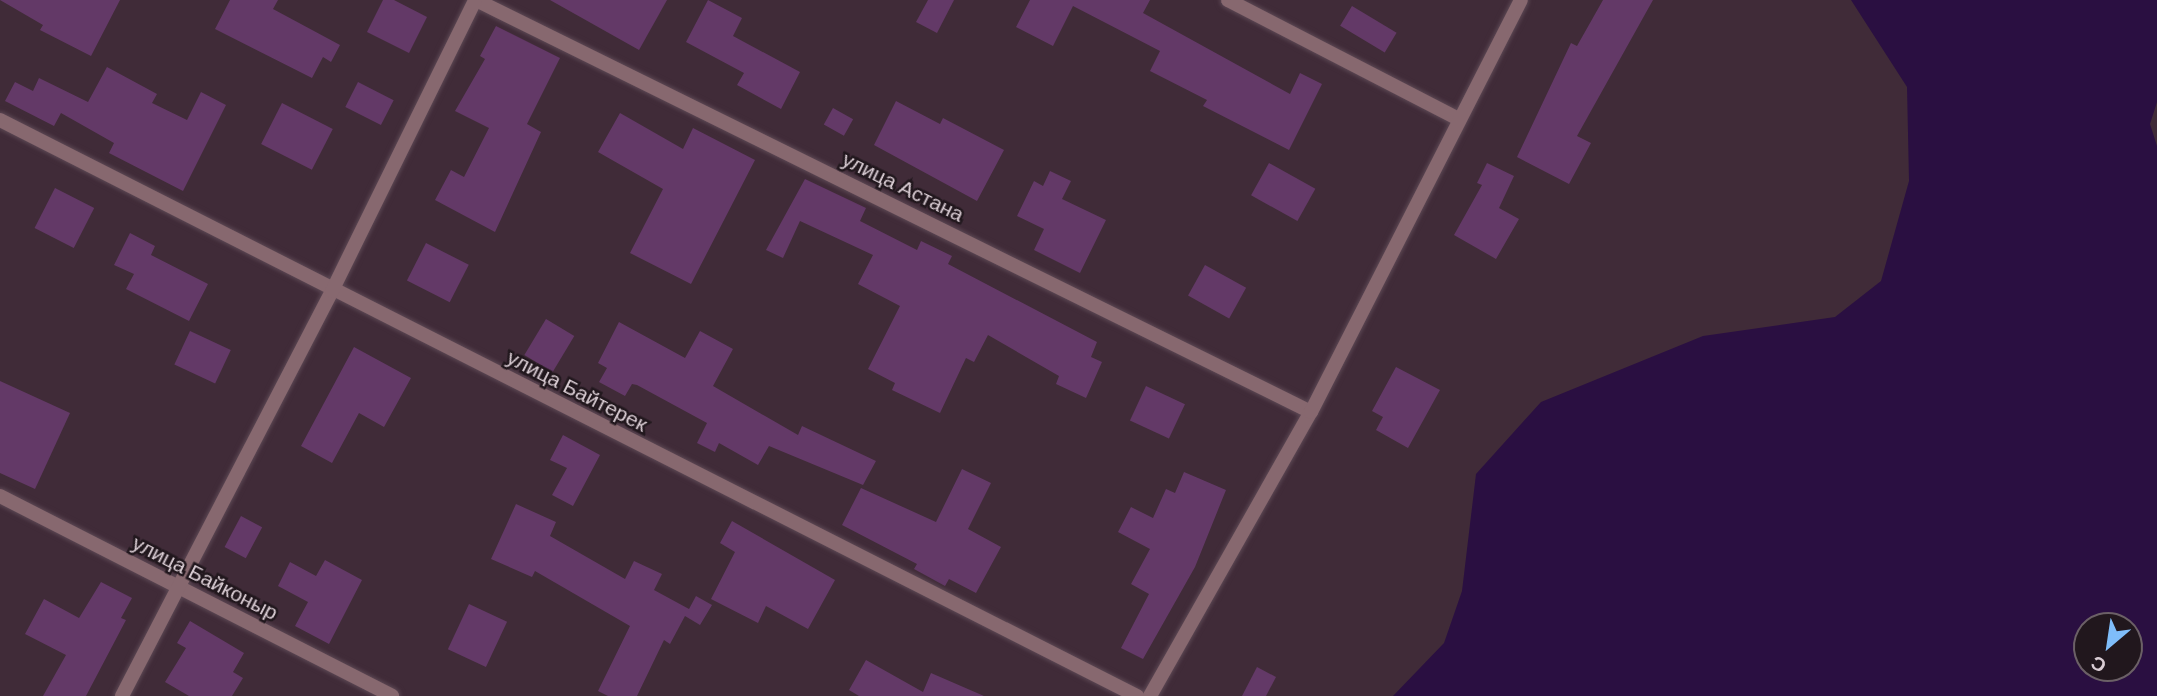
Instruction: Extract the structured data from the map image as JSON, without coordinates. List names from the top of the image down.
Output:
{
  "streets": {
    "street": ["улица Астана", "улица Байтерек", "улица Байконыр"]
  },
  "north": "bottom left"
}
